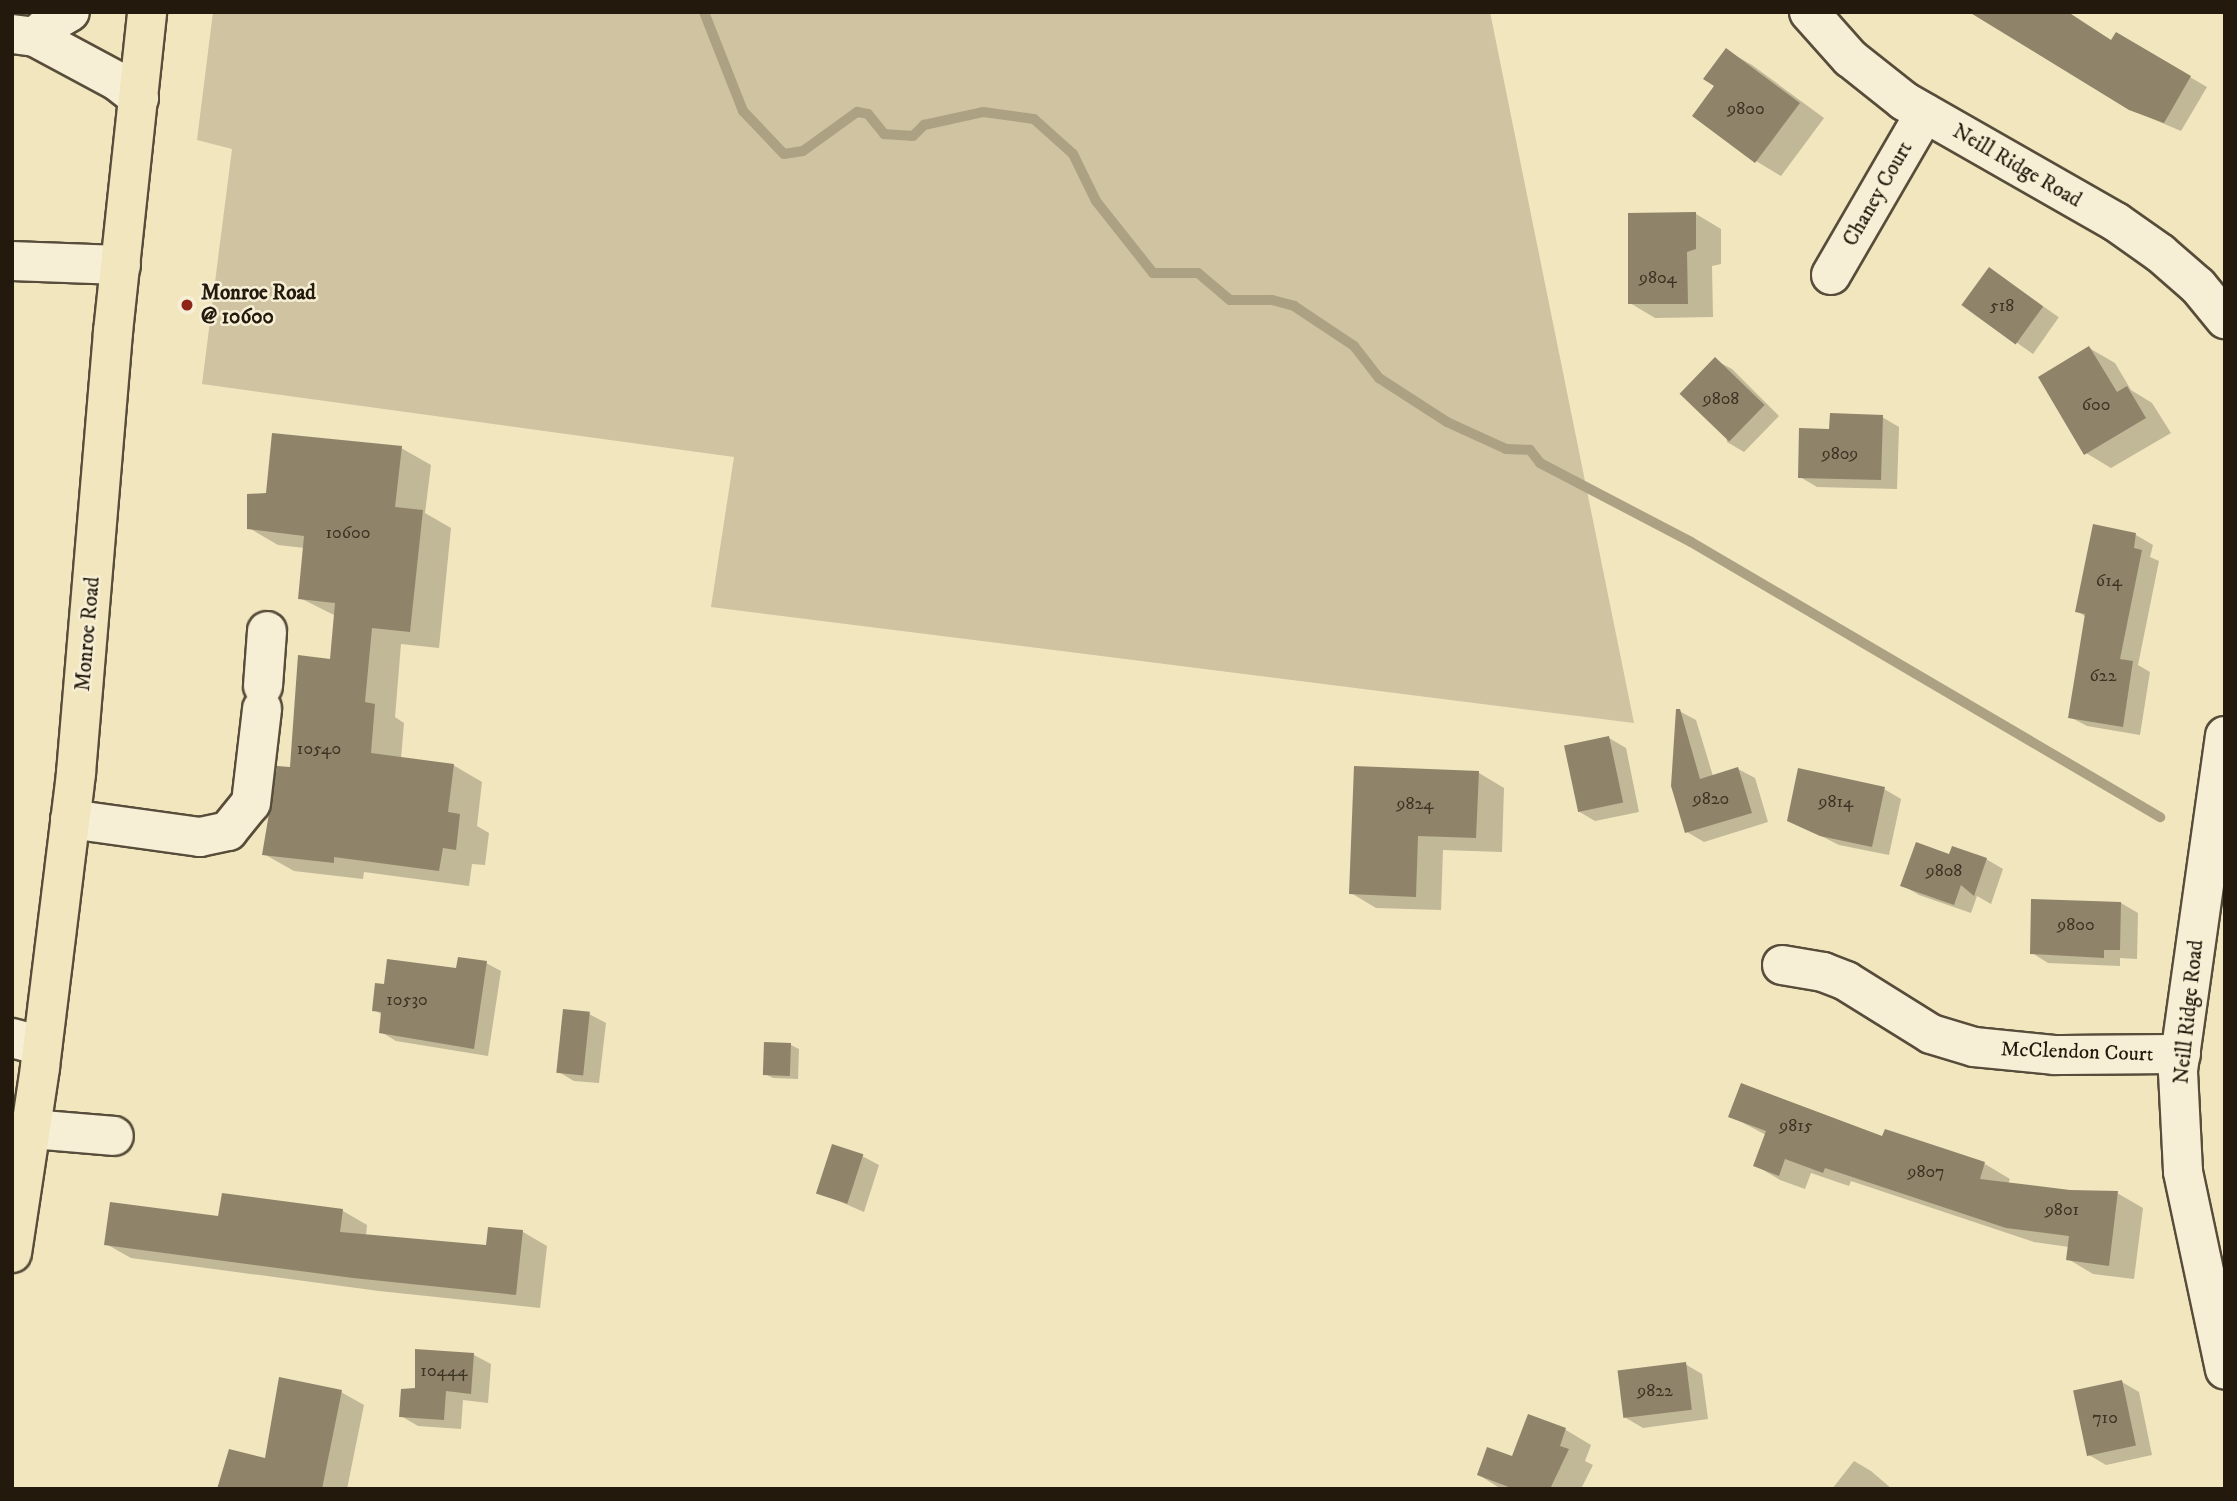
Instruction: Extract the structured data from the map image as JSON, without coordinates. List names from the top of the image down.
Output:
{
  "streets": {
    "main road": ["Monroe Road"],
    "street": ["Neill Ridge Road", "Chaney Court", "McClendon Court"]
  },
  "crossings": [
    ["Neill Ridge Road", "Chaney Court"],
    ["Neill Ridge Road", "McClendon Court"]
  ],
  "places": ["Monroe Road @ 10600"],
  "house_numbers": [
    "9800",
    "9804",
    "518",
    "9808",
    "600",
    "9809",
    "10600",
    "614",
    "622",
    "10540",
    "9820",
    "9814",
    "9824",
    "9808",
    "9800",
    "10530",
    "9815",
    "9807",
    "9801",
    "10444",
    "9822",
    "710"
  ]
}
